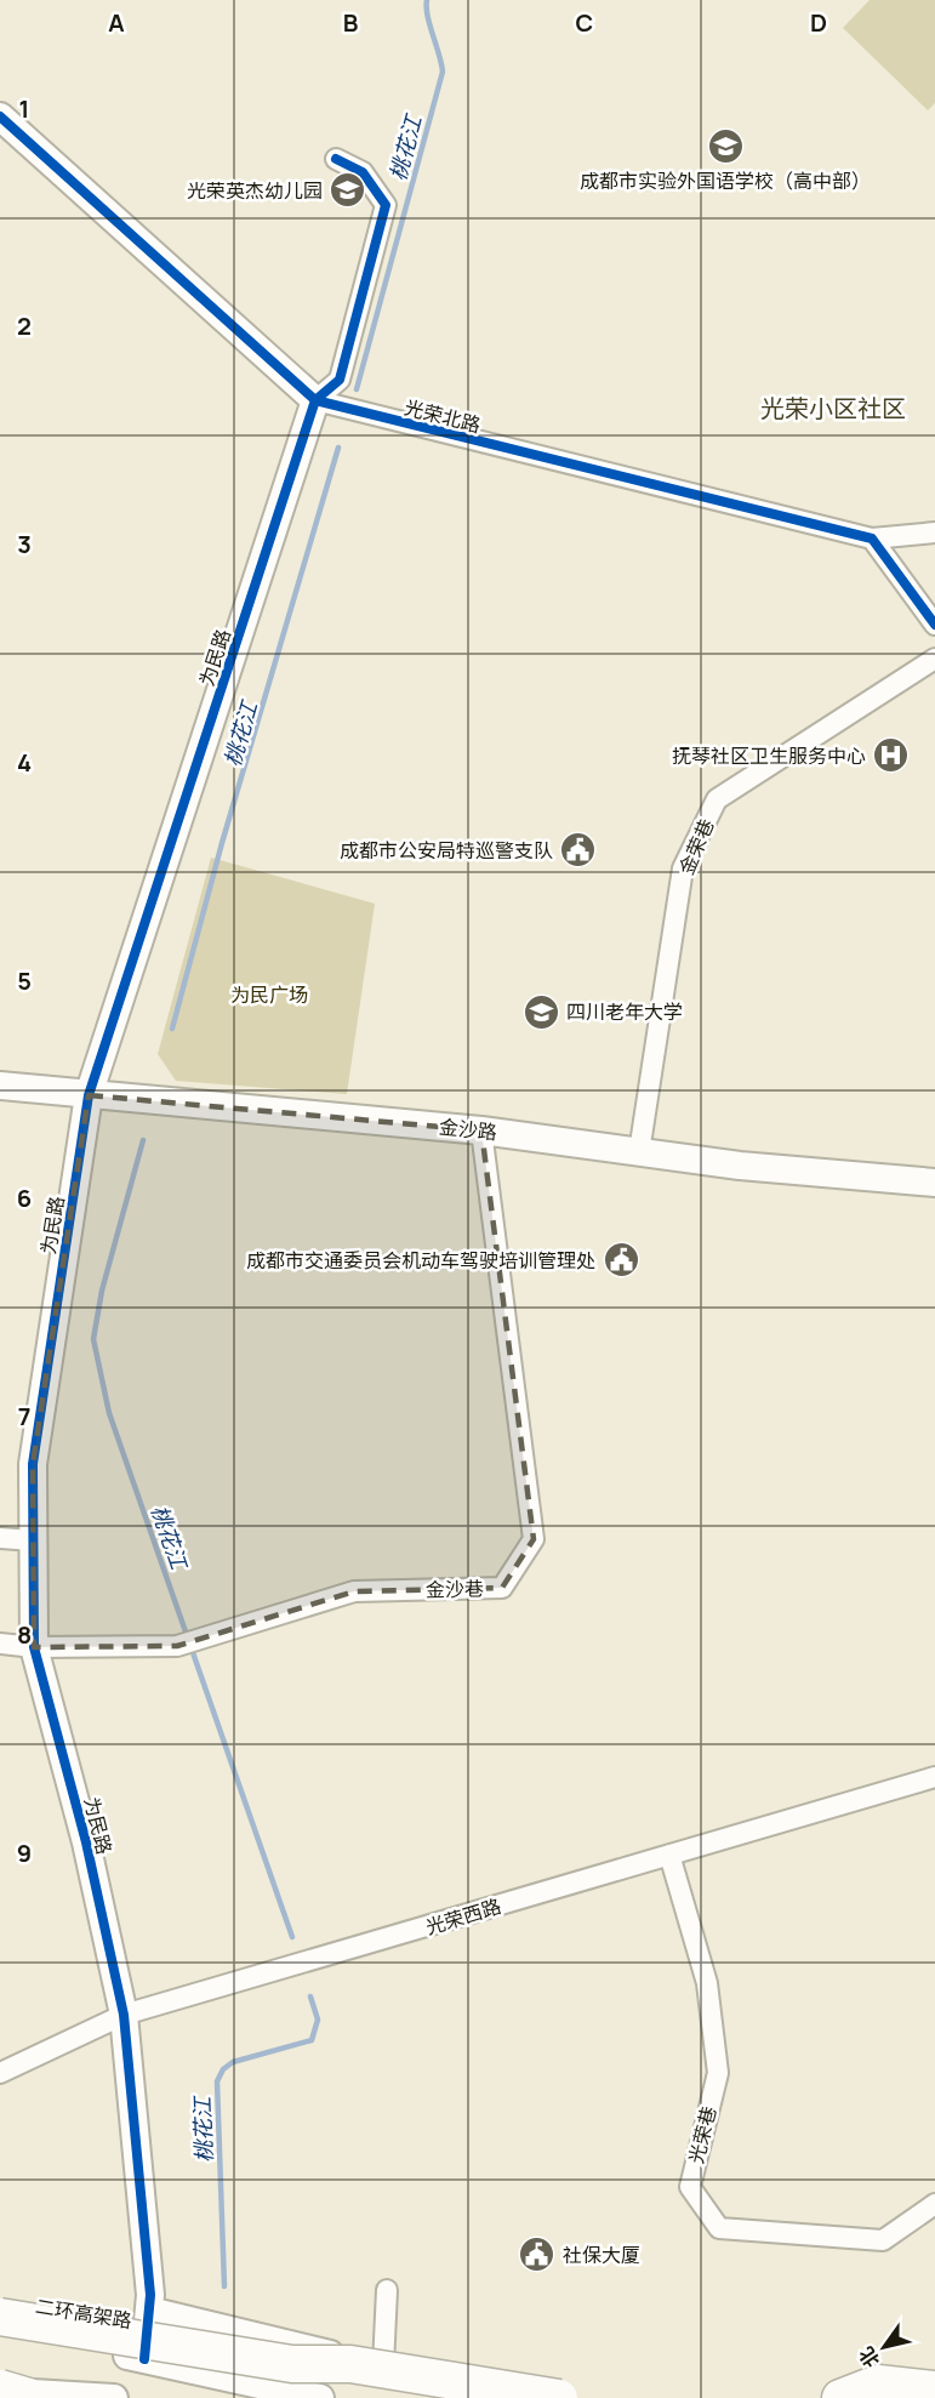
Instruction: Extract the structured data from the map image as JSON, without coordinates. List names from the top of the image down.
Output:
{
  "streets": {
    "highway": ["二环高架路"],
    "street": [
      "光荣北路",
      "为民路",
      "金荣巷",
      "金沙路",
      "金沙巷",
      "光荣西路",
      "光荣巷"
    ]
  },
  "crossings": [
    ["光荣北路", "为民路"],
    ["为民路", "金沙路"],
    ["为民路", "金沙巷"],
    ["为民路", "光荣西路"],
    ["金荣巷", "金沙路"],
    ["金沙路", "金沙巷"],
    ["光荣西路", "光荣巷"]
  ],
  "districts": ["光荣小区社区"],
  "water": ["桃花江"],
  "parks": ["为民广场"],
  "places": {
    "school or university": ["成都市实验外国语学校（高中部）", "光荣英杰幼儿园", "四川老年大学"],
    "hospital": ["抚琴社区卫生服务中心"],
    "public building": ["成都市公安局特巡警支队", "成都市交通委员会机动车驾驶培训管理处", "社保大厦"]
  },
  "north": "bottom left",
  "grid": {
    "columns": [
      "A",
      "B",
      "C",
      "D"
    ],
    "rows": [
      "1",
      "2",
      "3",
      "4",
      "5",
      "6",
      "7",
      "8",
      "9"
    ]
  }
}
